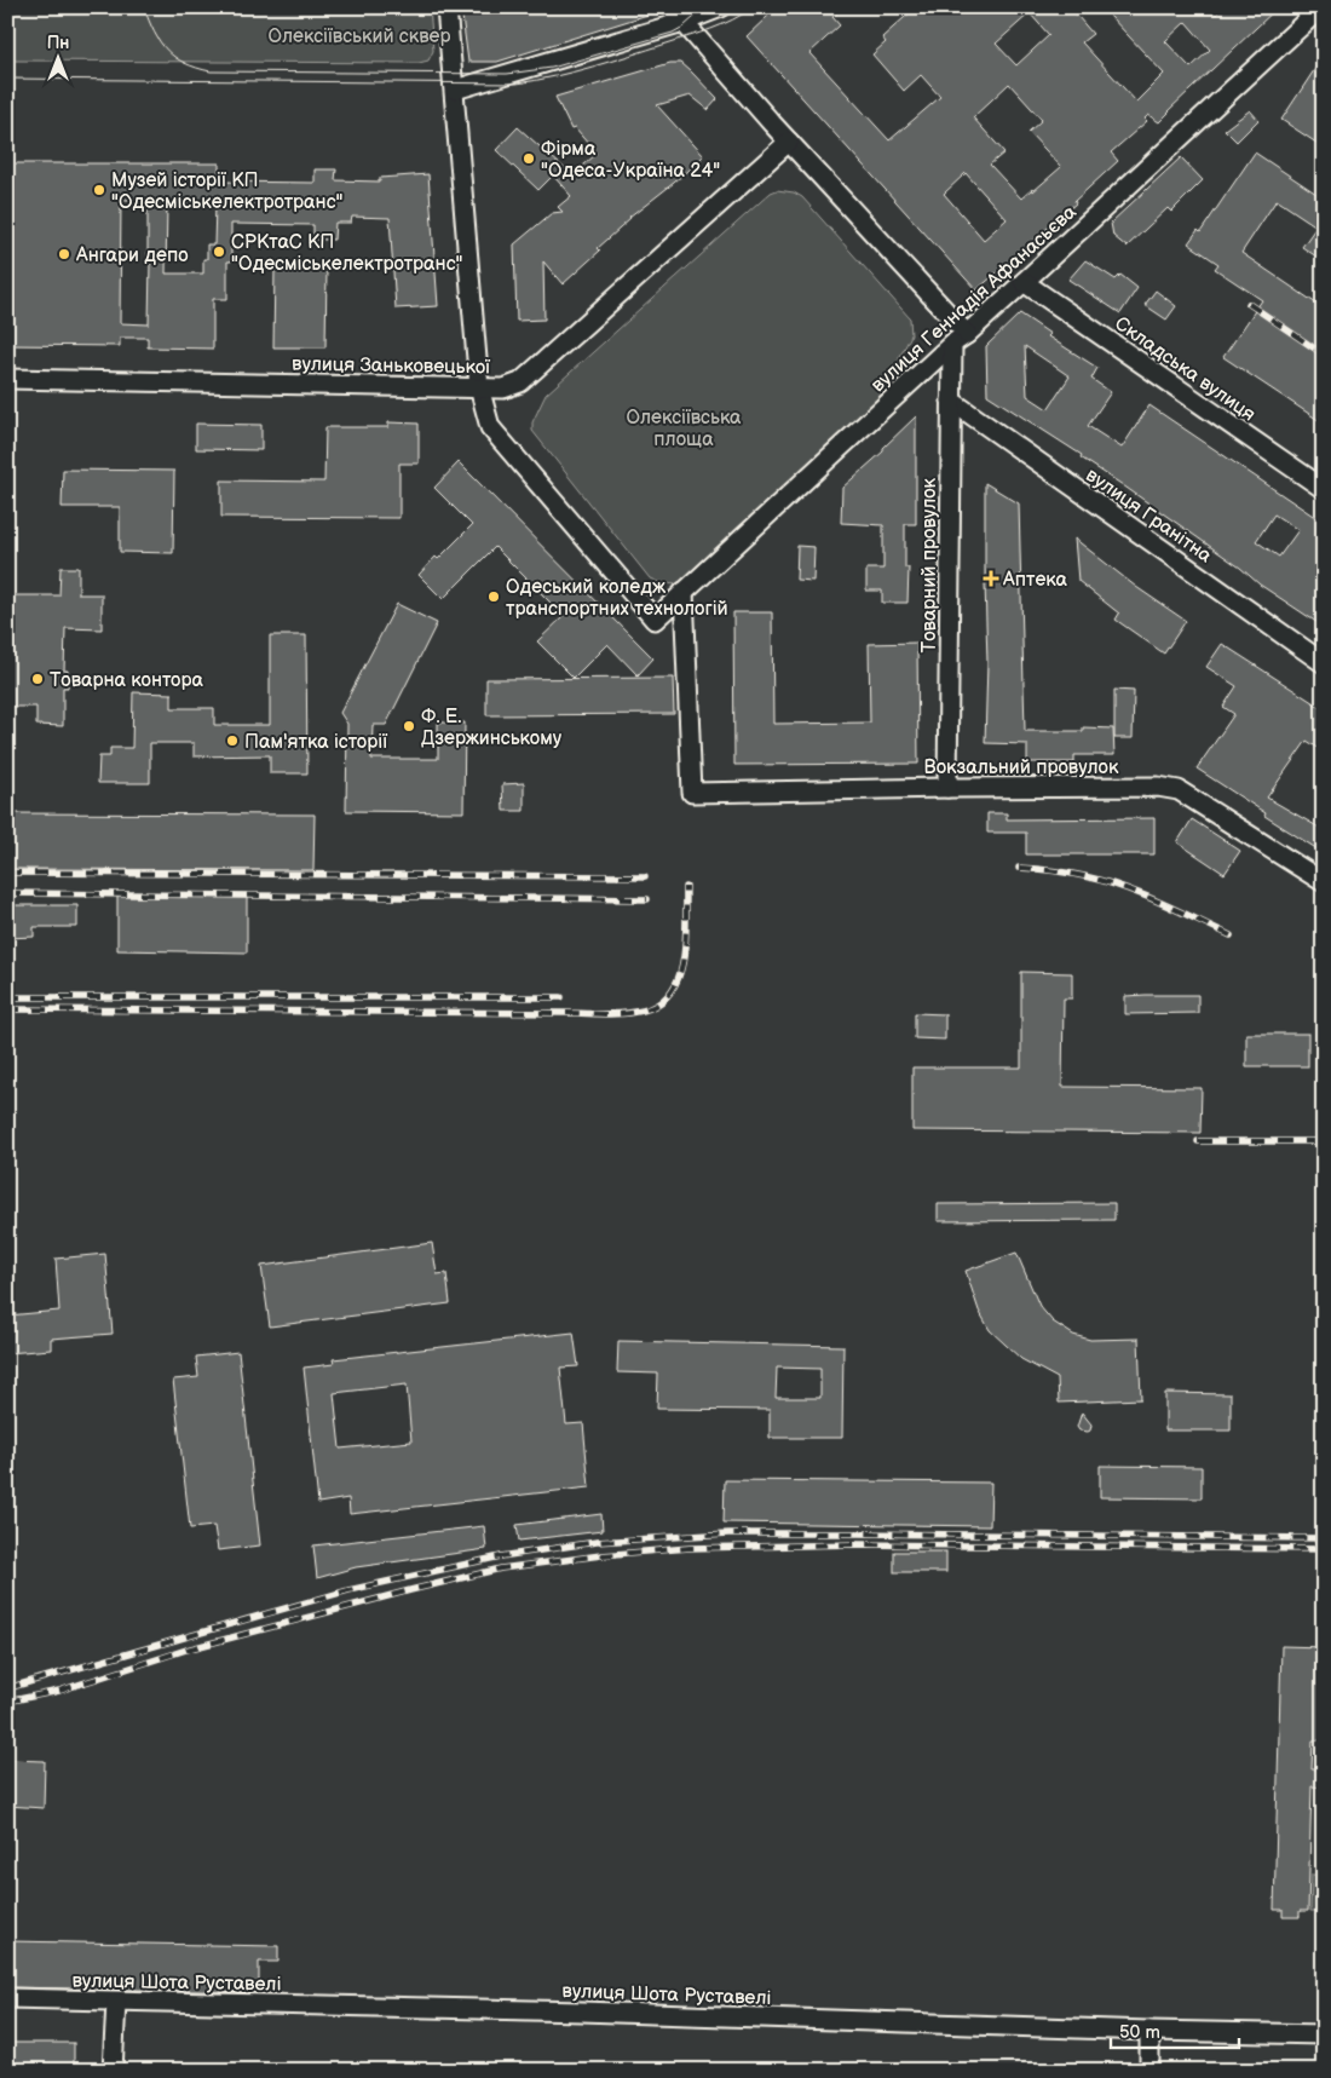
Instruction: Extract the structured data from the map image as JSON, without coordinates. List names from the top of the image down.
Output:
{
  "streets": {
    "street": [
      "вулиця Геннадія Афанасьєва",
      "вулиця Заньковецької",
      "Складська вулиця",
      "вулиця Гранітна",
      "Товарний провулок",
      "Вокзальний провулок",
      "вулиця Шота Руставелі"
    ]
  },
  "crossings": [
    ["вулиця Геннадія Афанасьєва", "вулиця Заньковецької"],
    ["вулиця Геннадія Афанасьєва", "Складська вулиця"],
    ["вулиця Геннадія Афанасьєва", "Товарний провулок"],
    ["вулиця Геннадія Афанасьєва", "Вокзальний провулок"],
    ["вулиця Гранітна", "Товарний провулок"],
    ["Товарний провулок", "Вокзальний провулок"]
  ],
  "parks": ["Олексіївський сквер", "Олексіївська площа"],
  "places": {
    "other": [
      "Фірма \"Одеса-Україна 24\"",
      "Музей історії КП \"Одесміськелектротранс\"",
      "СРКтаС КП \"Одесміськелектротранс\"",
      "Ангари депо",
      "Одеський коледж транспортних технологій",
      "Товарна контора",
      "Ф. Е. Дзержинському",
      "Пам'ятка історії"
    ],
    "health": ["Аптека"]
  },
  "scale_bar": "50 m",
  "north": "top"
}
